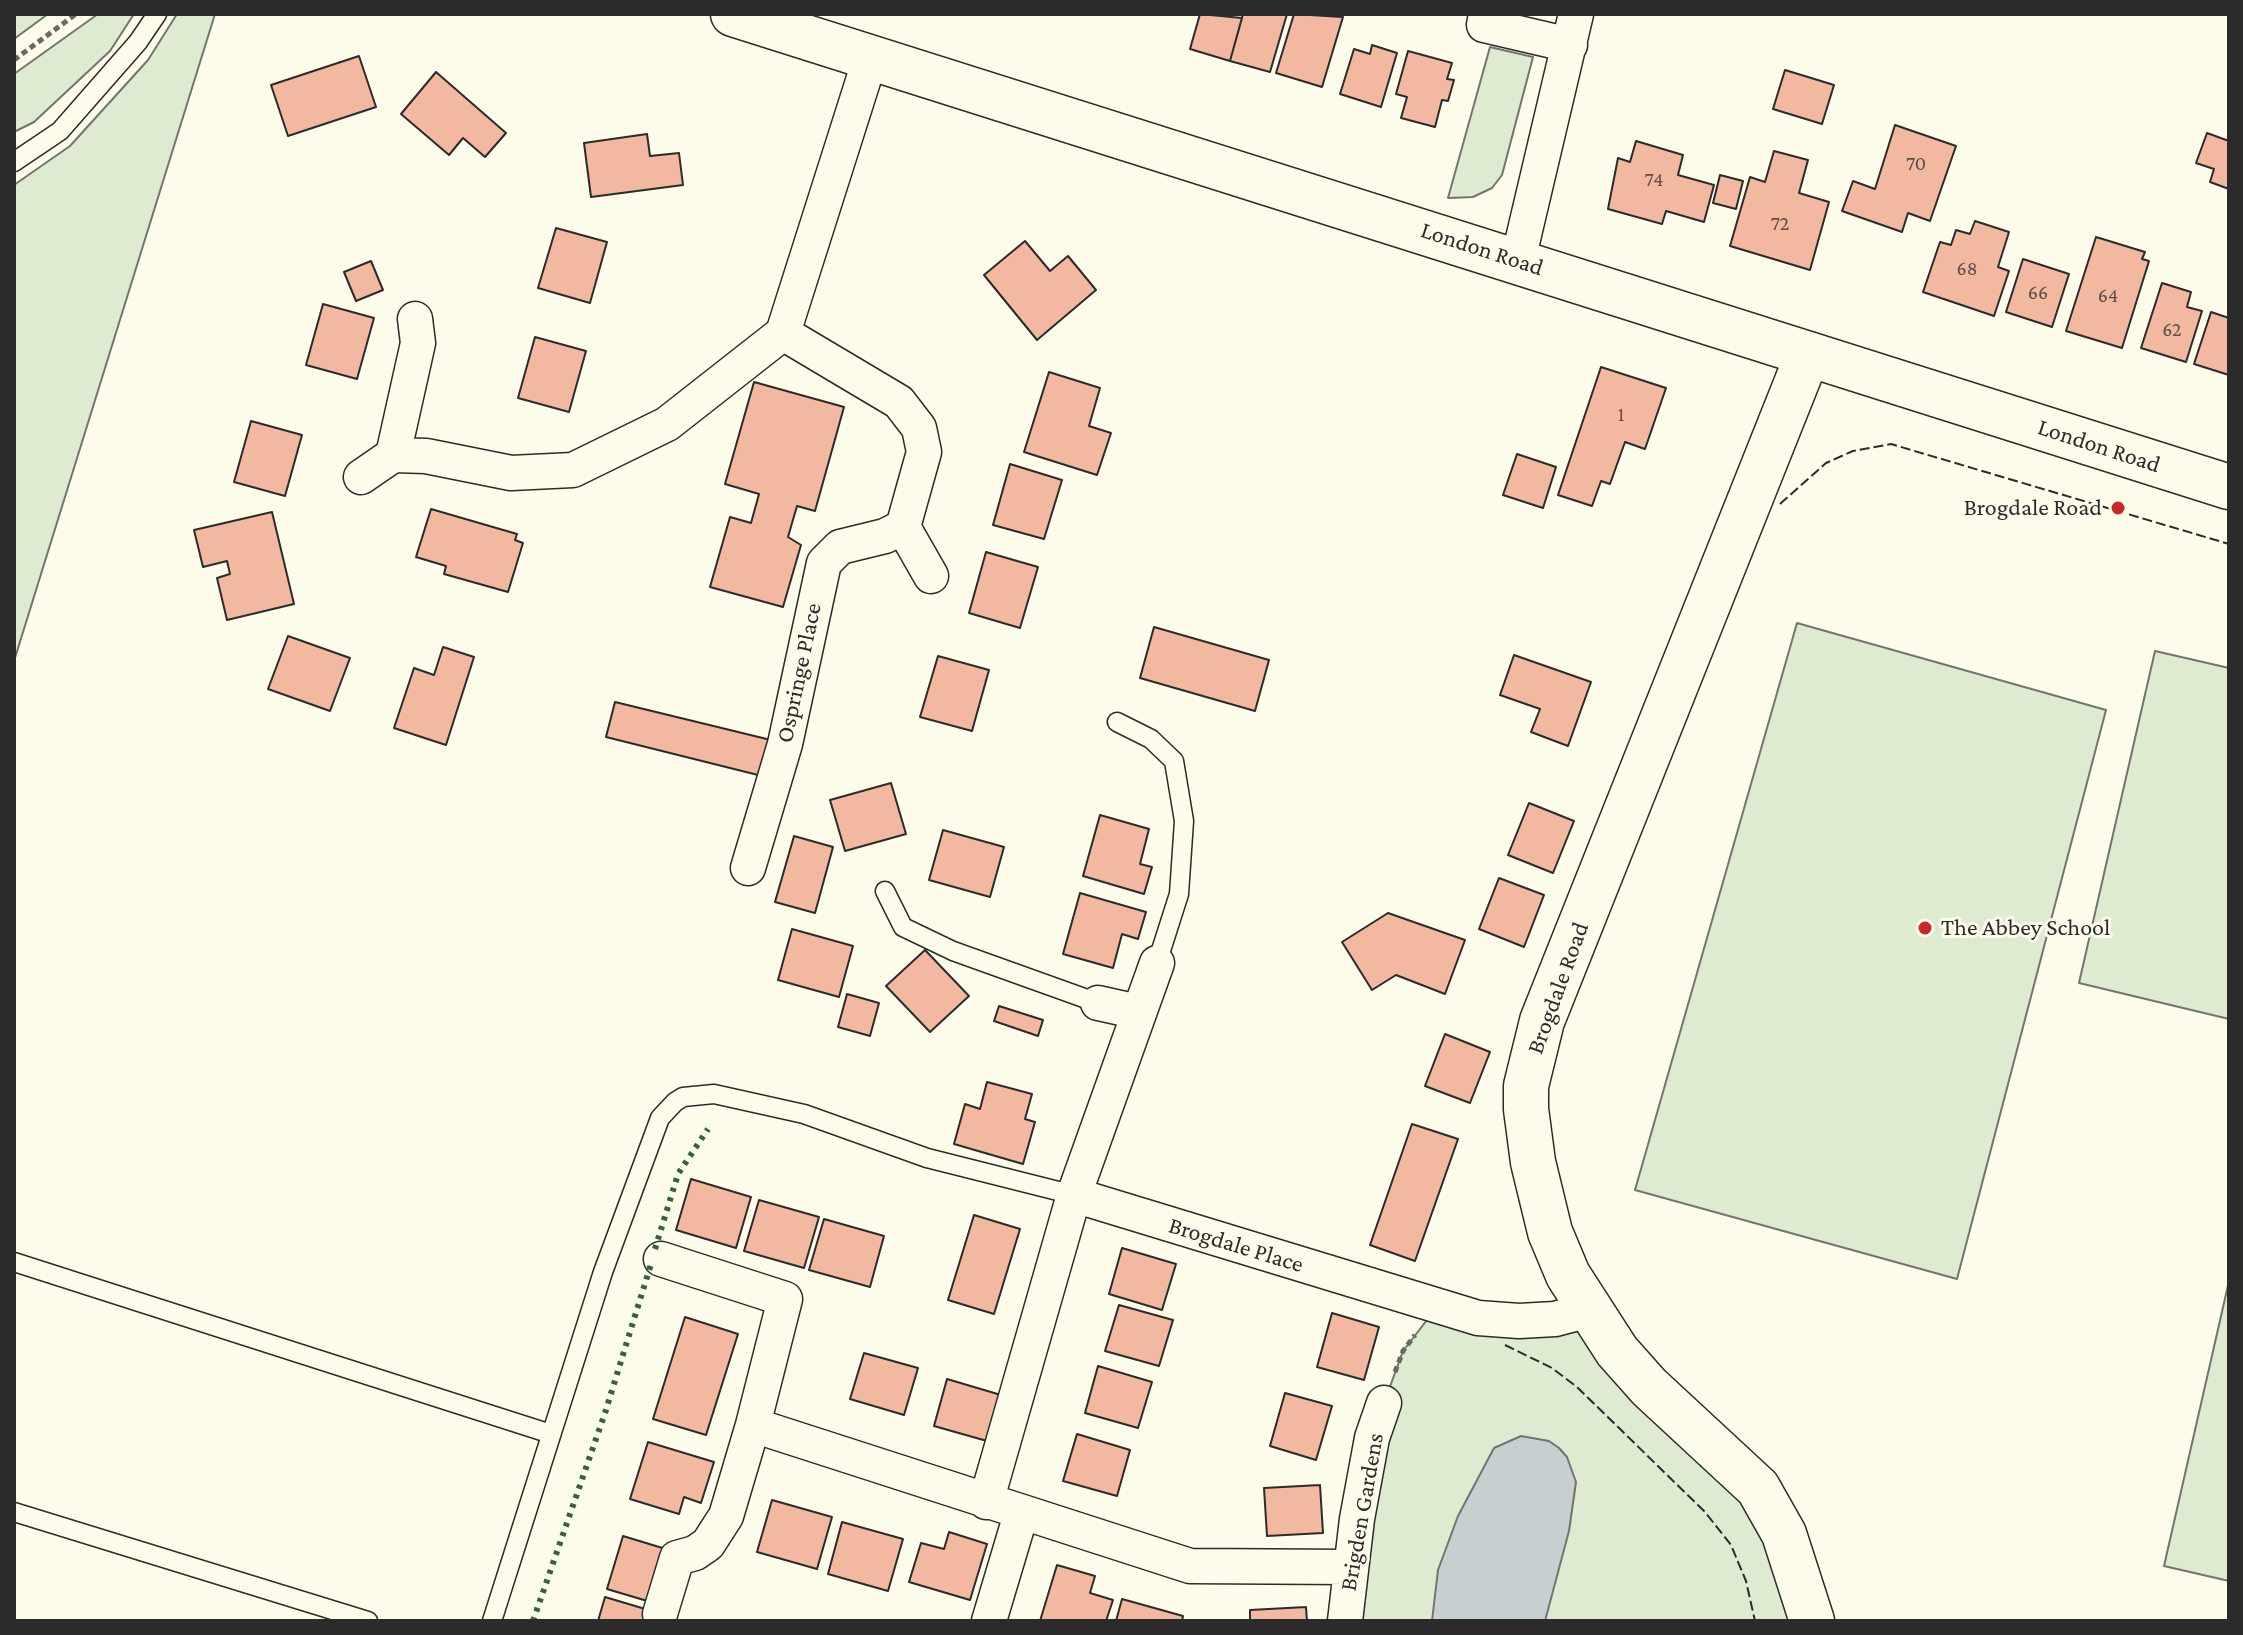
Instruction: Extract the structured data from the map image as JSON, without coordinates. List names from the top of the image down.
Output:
{
  "streets": {
    "main road": ["London Road", "Brogdale Road"],
    "street": ["Ospringe Place", "Brogdale Place", "Brigden Gardens"]
  },
  "crossings": [
    ["London Road", "Brogdale Road"],
    ["Brogdale Road", "Brogdale Place"]
  ],
  "places": ["Brogdale Road", "The Abbey School"],
  "house_numbers": [
    "70",
    "74",
    "72",
    "68",
    "66",
    "64",
    "62",
    "1"
  ]
}
